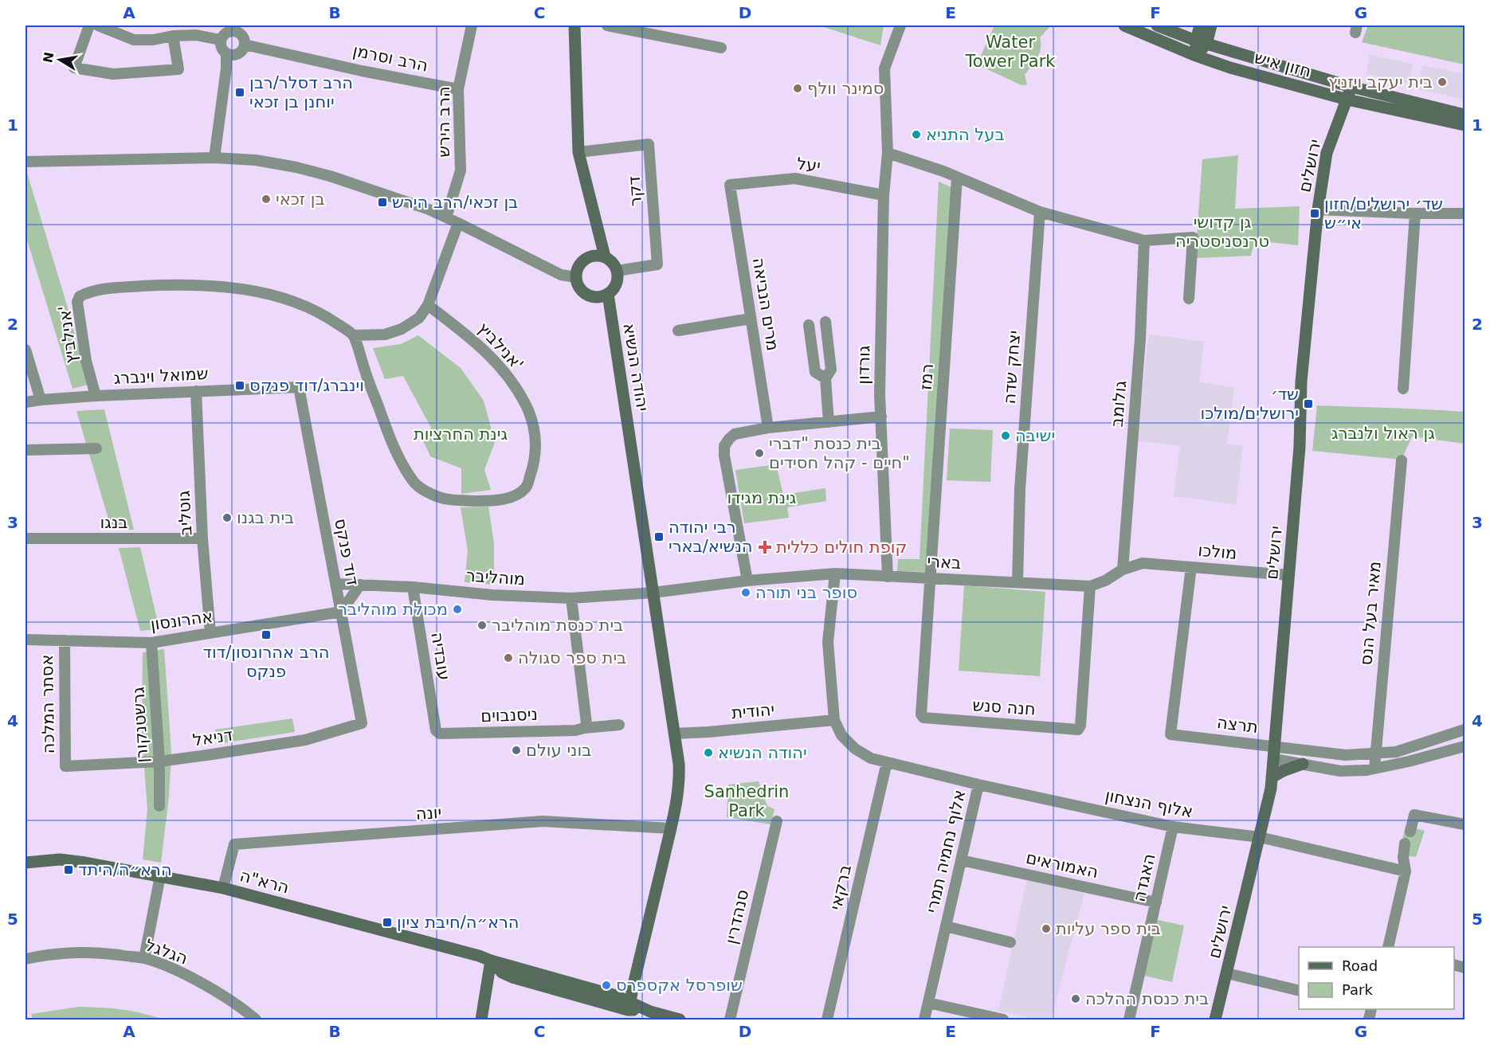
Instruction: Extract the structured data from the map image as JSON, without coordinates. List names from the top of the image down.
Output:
{
  "streets": {
    "street": [
      "הרב וסרמן",
      "חזון איש",
      "הרב הירש",
      "יעל",
      "ירושלים",
      "דקר",
      "מרים הנביאה",
      "אנילביץ'",
      "גורדון",
      "יהודה הנשיא",
      "יצחק שדה",
      "שמואל וינברג",
      "רמז",
      "גולומב",
      "גוטליב",
      "בנגו",
      "דוד פנקס",
      "מולכו",
      "בארי",
      "מוהליבר",
      "מאיר בעל הנס",
      "אהרונסון",
      "עובדיה",
      "אסתר המלכה",
      "חנה סנש",
      "יהודית",
      "ניסנבוים",
      "גרשטנקורן",
      "תרצה",
      "דניאל",
      "אלוף הנצחון",
      "יונה",
      "אלוף נחמיה תמרי",
      "האמוראים",
      "האגדה",
      "הרא\"ה",
      "ברקאי",
      "סנהדרין",
      "הגלגל"
    ]
  },
  "crossings": [
    ["הרב וסרמן", "הרב הירש"],
    ["חזון איש", "ירושלים"],
    ["יעל", "מרים הנביאה"],
    ["יעל", "גורדון"],
    ["ירושלים", "מולכו"],
    ["ירושלים", "תרצה"],
    ["ירושלים", "אלוף הנצחון"],
    ["דקר", "יהודה הנשיא"],
    ["אנילביץ'", "שמואל וינברג"],
    ["גורדון", "בארי"],
    ["יהודה הנשיא", "בארי"],
    ["יהודה הנשיא", "מוהליבר"],
    ["יהודה הנשיא", "יהודית"],
    ["יהודה הנשיא", "יונה"],
    ["יהודה הנשיא", "הרא\"ה"],
    ["יצחק שדה", "בארי"],
    ["שמואל וינברג", "גוטליב"],
    ["שמואל וינברג", "דוד פנקס"],
    ["רמז", "בארי"],
    ["רמז", "חנה סנש"],
    ["גולומב", "בארי"],
    ["גוטליב", "בנגו"],
    ["גוטליב", "אהרונסון"],
    ["דוד פנקס", "מוהליבר"],
    ["דוד פנקס", "אהרונסון"],
    ["דוד פנקס", "דניאל"],
    ["מולכו", "בארי"],
    ["מולכו", "תרצה"],
    ["בארי", "מוהליבר"],
    ["בארי", "חנה סנש"],
    ["מוהליבר", "עובדיה"],
    ["מאיר בעל הנס", "תרצה"],
    ["אהרונסון", "אסתר המלכה"],
    ["אהרונסון", "גרשטנקורן"],
    ["עובדיה", "ניסנבוים"],
    ["אסתר המלכה", "דניאל"],
    ["יהודית", "אלוף הנצחון"],
    ["גרשטנקורן", "דניאל"],
    ["אלוף הנצחון", "אלוף נחמיה תמרי"],
    ["אלוף הנצחון", "האגדה"],
    ["אלוף הנצחון", "ברקאי"],
    ["יונה", "הרא\"ה"],
    ["אלוף נחמיה תמרי", "האמוראים"],
    ["האמוראים", "האגדה"]
  ],
  "parks": [
    "Water Tower Park",
    "גן קדושי טרנסניסטריה",
    "גן ראול ולנברג",
    "גינת החרציות",
    "גינת מגידו",
    "Sanhedrin Park"
  ],
  "places": {
    "other": [
      "בית יעקב ויזניץ",
      "סמינר וולף",
      "בעל התניא",
      "בן זכאי",
      "ישיבה",
      "בית כנסת \"דברי חיים - קהל חסידים\"",
      "בית בגנו",
      "סופר בני תורה",
      "מכולת מוהליבר",
      "בית כנסת מוהליבר",
      "בית ספר סגולה",
      "בוני עולם",
      "יהודה הנשיא",
      "בית ספר עליות",
      "שופרסל אקספרס",
      "בית כנסת ההלכה"
    ],
    "transit": [
      "הרב דסלר/רבן יוחנן בן זכאי",
      "בן זכאי/הרב הירש",
      "שד׳ ירושלים/חזון אי״ש",
      "וינברג/דוד פנקס",
      "שד׳ ירושלים/מולכו",
      "רבי יהודה הנשיא/בארי",
      "הרב אהרונסון/דוד פנקס",
      "הרא״ה/היתד",
      "הרא״ה/חיבת ציון"
    ],
    "health": ["קופת חולים כללית"]
  },
  "legend": ["Road", "Park"],
  "north": "left",
  "grid": {
    "columns": [
      "A",
      "B",
      "C",
      "D",
      "E",
      "F",
      "G"
    ],
    "rows": [
      "1",
      "2",
      "3",
      "4",
      "5"
    ]
  }
}
